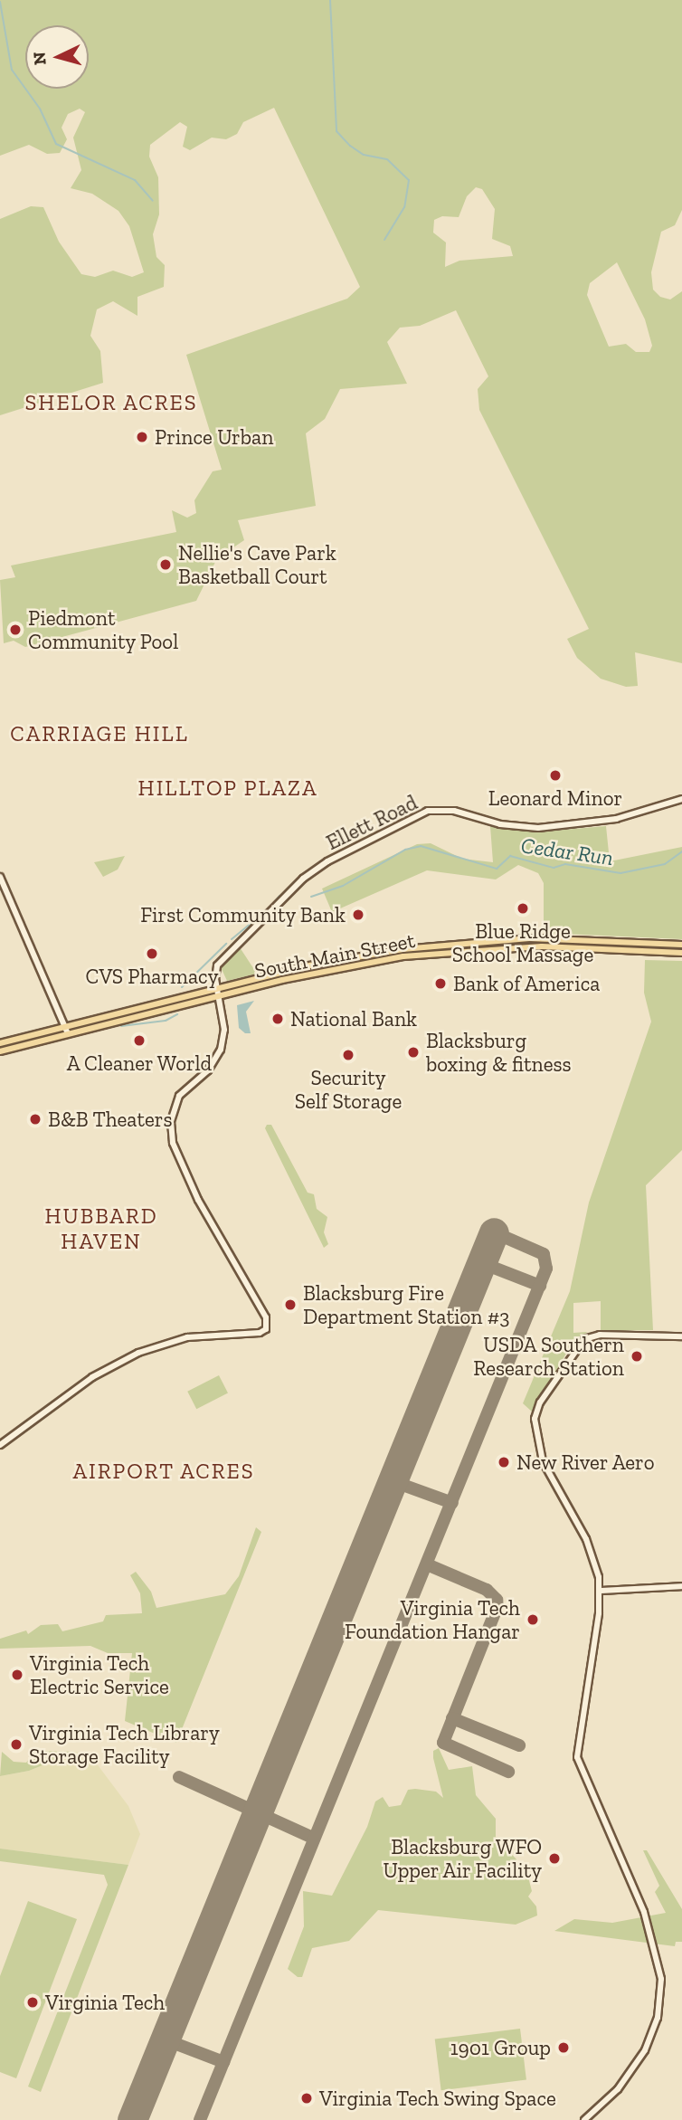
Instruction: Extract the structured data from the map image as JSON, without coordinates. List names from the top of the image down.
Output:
{
  "streets": {
    "main road": ["South Main Street"],
    "street": ["Ellett Road"]
  },
  "crossings": [
    ["Ellett Road", "South Main Street"]
  ],
  "districts": [
    "SHELOR ACRES",
    "CARRIAGE HILL",
    "HILLTOP PLAZA",
    "HUBBARD HAVEN",
    "AIRPORT ACRES"
  ],
  "water": ["Cedar Run"],
  "places": [
    "Prince Urban",
    "Nellie's Cave Park Basketball Court",
    "Piedmont Community Pool",
    "Leonard Minor",
    "Blue Ridge School Massage",
    "First Community Bank",
    "CVS Pharmacy",
    "Bank of America",
    "National Bank",
    "A Cleaner World",
    "Blacksburg boxing & fitness",
    "Security Self Storage",
    "B&B Theaters",
    "Blacksburg Fire Department Station #3",
    "USDA Southern Research Station",
    "New River Aero",
    "Virginia Tech Foundation Hangar",
    "Virginia Tech Electric Service",
    "Virginia Tech Library Storage Facility",
    "Blacksburg WFO Upper Air Facility",
    "Virginia Tech",
    "1901 Group",
    "Virginia Tech Swing Space"
  ],
  "north": "left"
}
